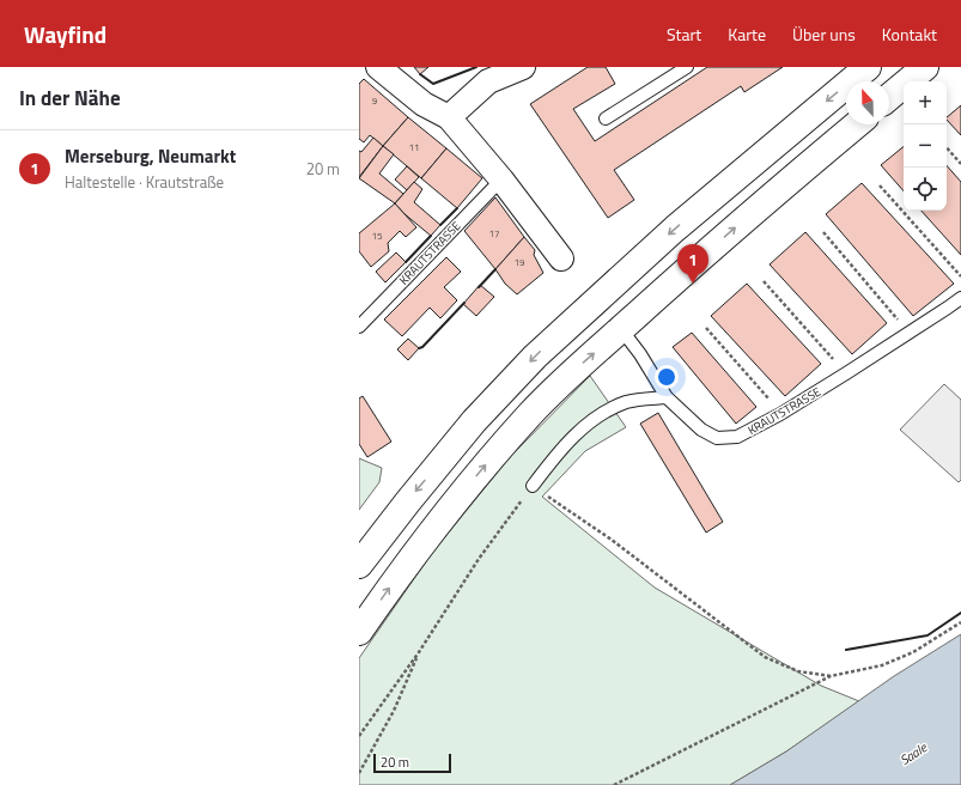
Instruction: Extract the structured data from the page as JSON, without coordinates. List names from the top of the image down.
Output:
{
  "streets": {
    "lane": ["KRAUTSTRASSE"]
  },
  "water": ["Saale"],
  "house_numbers": [
    "9",
    "11",
    "17",
    "15",
    "19"
  ],
  "scale_bar": "20 m",
  "north": "top",
  "page": {
    "header": "Wayfind",
    "nav": [
      "Start",
      "Karte",
      "Über uns",
      "Kontakt"
    ],
    "heading": "In der Nähe",
    "map_buttons": ["+", "−"],
    "list": [
      {
        "mark": "1",
        "name": "Merseburg, Neumarkt",
        "note": "Haltestelle · Krautstraße",
        "value": "20 m"
      }
    ],
    "pins": "1",
    "scale": "20 m"
  }
}
